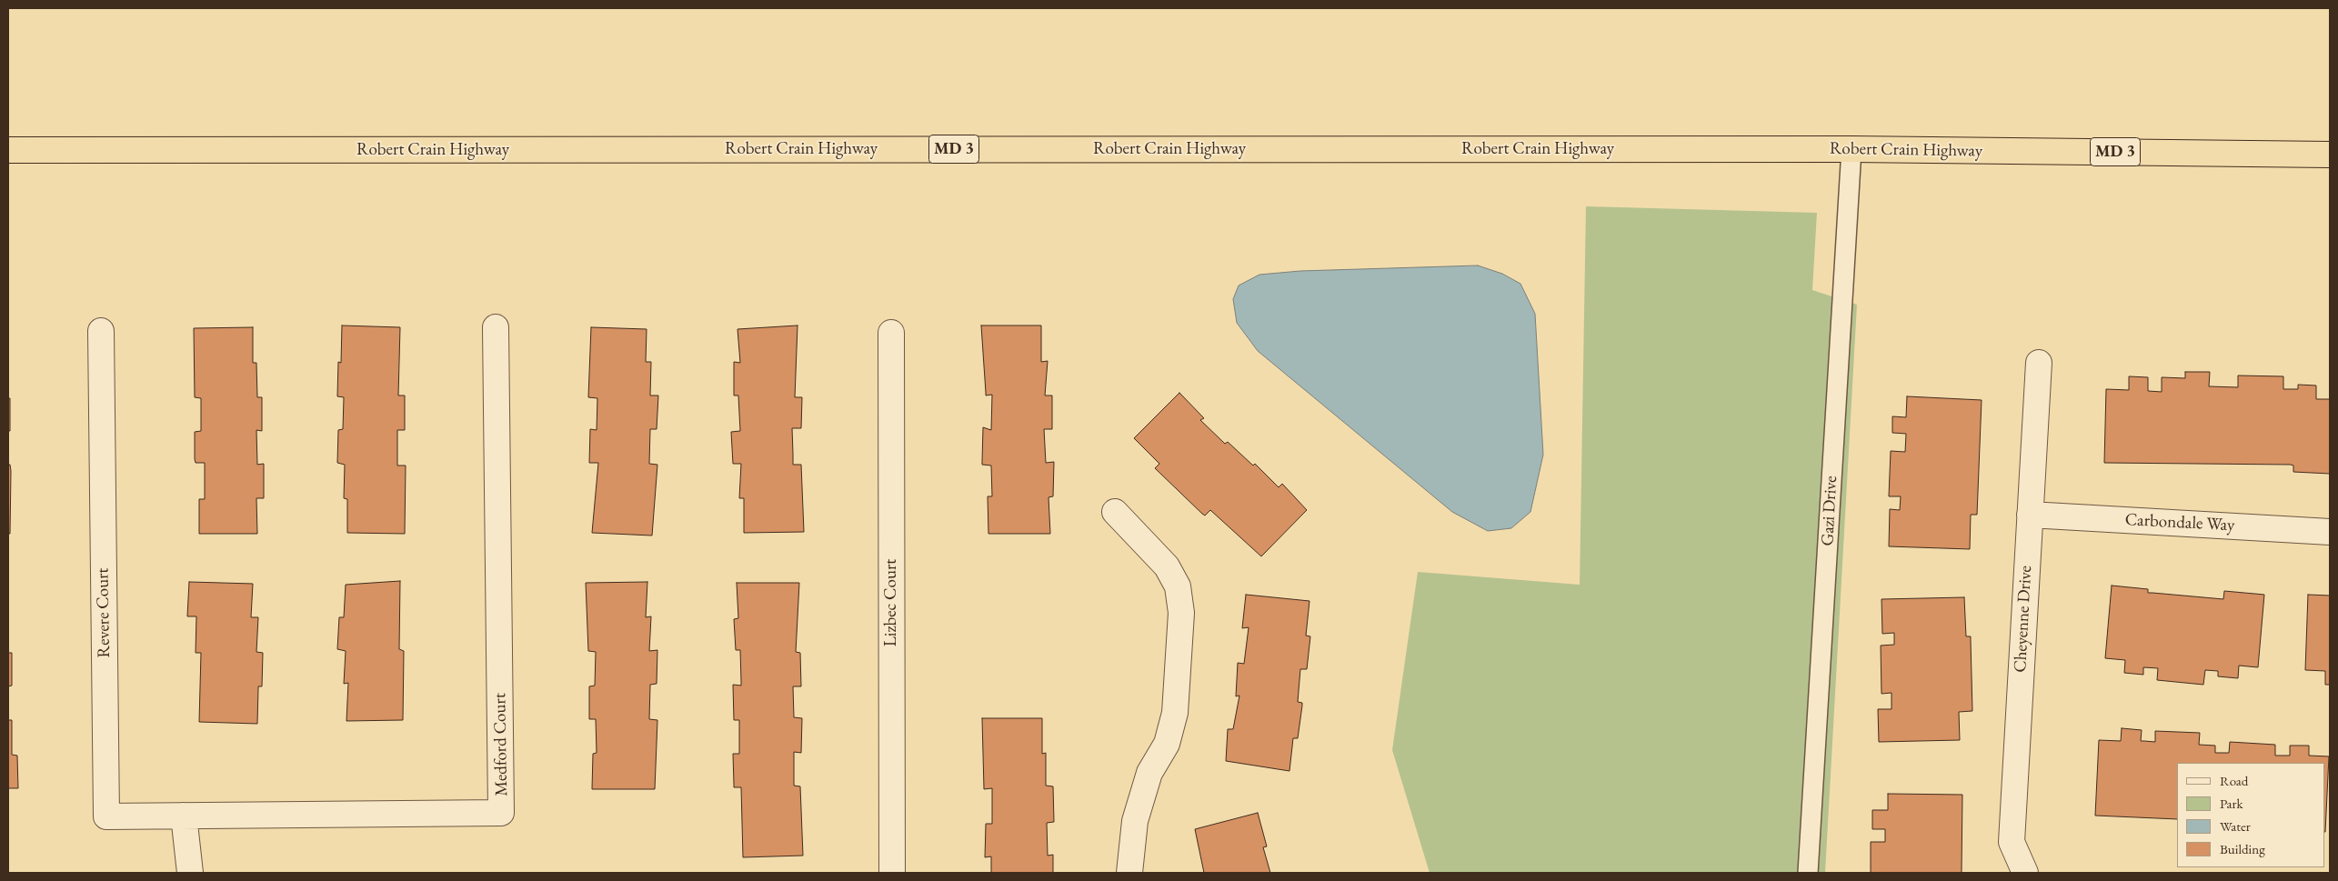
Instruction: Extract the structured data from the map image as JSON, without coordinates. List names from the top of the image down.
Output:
{
  "streets": {
    "highway": ["Robert Crain Highway", "MD 3"],
    "street": [
      "Carbondale Way",
      "Lizbec Court",
      "Revere Court",
      "Cheyenne Drive",
      "Medford Court"
    ],
    "lane": ["Gazi Drive"]
  },
  "crossings": [
    ["Robert Crain Highway", "Gazi Drive"],
    ["Carbondale Way", "Cheyenne Drive"],
    ["Revere Court", "Medford Court"]
  ],
  "legend": [
    "Road",
    "Park",
    "Water",
    "Building"
  ]
}
